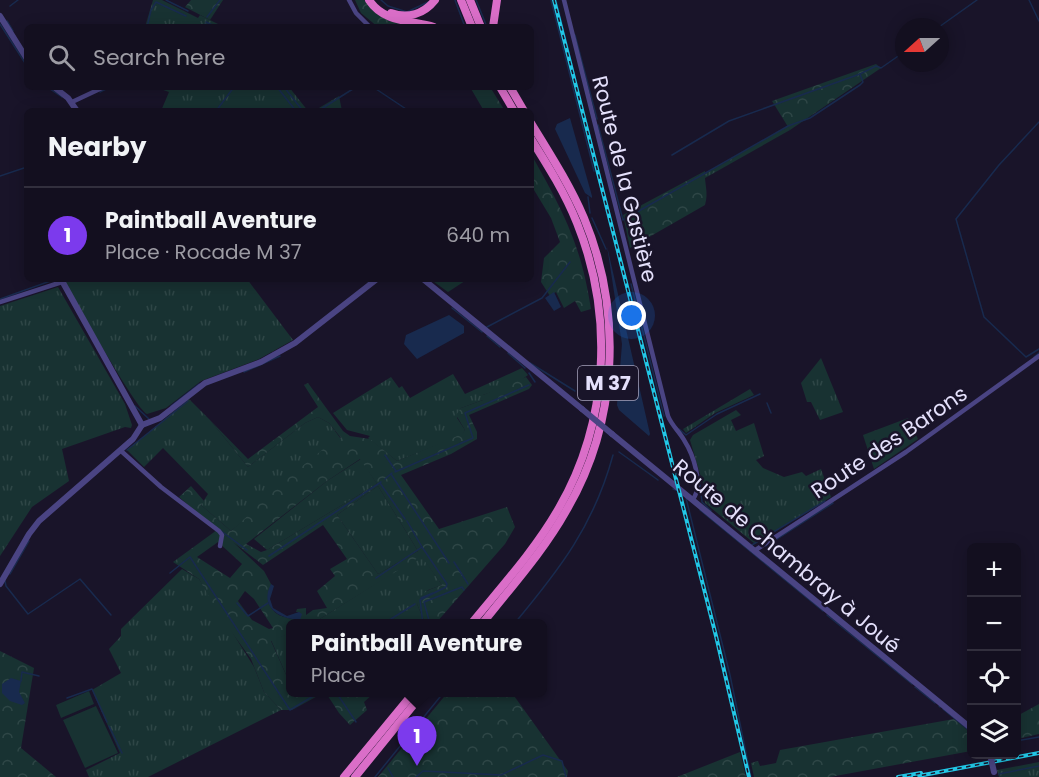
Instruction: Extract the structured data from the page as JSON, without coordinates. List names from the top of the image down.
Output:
{
  "streets": {
    "highway": ["M 37"],
    "street": ["Route de la Gastière", "Route des Barons", "Route de Chambray à Joué"]
  },
  "crossings": [
    ["Route de la Gastière", "Route de Chambray à Joué"],
    ["Route des Barons", "Route de Chambray à Joué"]
  ],
  "north": "left",
  "page": {
    "search": "Search here",
    "heading": "Nearby",
    "list": [
      {
        "mark": "1",
        "name": "Paintball Aventure",
        "note": "Place · Rocade M 37",
        "value": "640 m"
      }
    ],
    "map_buttons": ["+", "−"],
    "popup": ["Paintball Aventure", "Place"],
    "pins": "1"
  }
}
